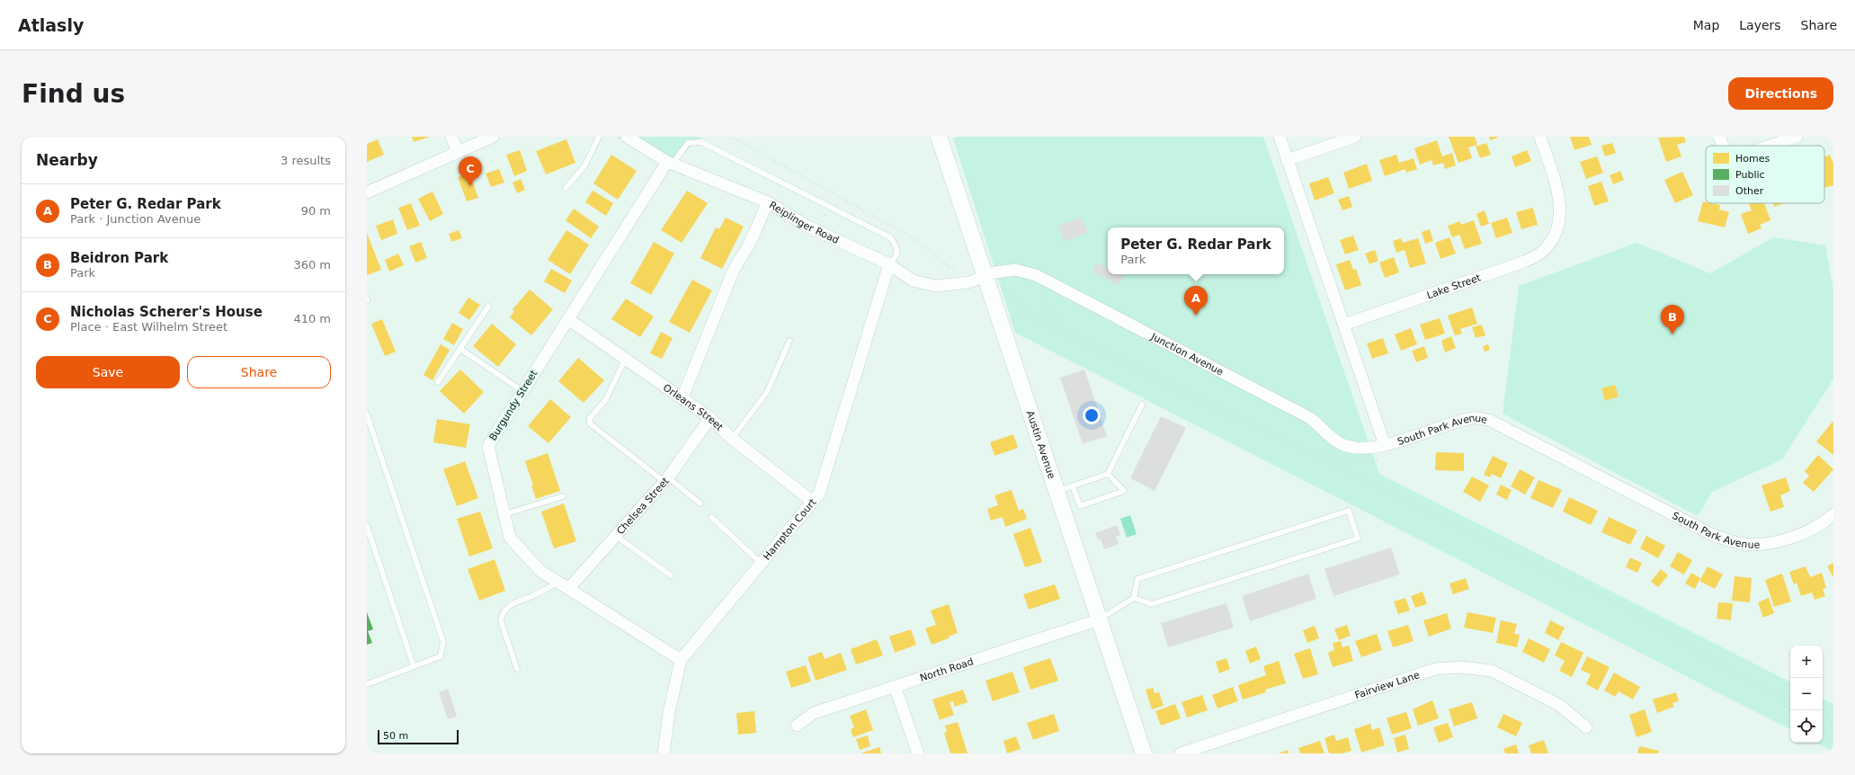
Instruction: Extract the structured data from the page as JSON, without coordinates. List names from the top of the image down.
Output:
{
  "streets": {
    "street": [
      "Reiplinger Road",
      "Lake Street",
      "Junction Avenue",
      "Burgundy Street",
      "Orleans Street",
      "South Park Avenue",
      "Austin Avenue",
      "Chelsea Street",
      "Hampton Court",
      "North Road",
      "Fairview Lane"
    ]
  },
  "crossings": [
    ["Reiplinger Road", "Junction Avenue"],
    ["Reiplinger Road", "Burgundy Street"],
    ["Reiplinger Road", "Austin Avenue"],
    ["Reiplinger Road", "Hampton Court"],
    ["Lake Street", "South Park Avenue"],
    ["Junction Avenue", "South Park Avenue"],
    ["Junction Avenue", "Austin Avenue"],
    ["Burgundy Street", "Orleans Street"],
    ["Burgundy Street", "Chelsea Street"],
    ["Burgundy Street", "Hampton Court"],
    ["Orleans Street", "Chelsea Street"],
    ["Orleans Street", "Hampton Court"],
    ["Austin Avenue", "North Road"]
  ],
  "legend": ["Homes", "Public", "Other"],
  "scale_bar": "50 m",
  "page": {
    "header": "Atlasly",
    "nav": ["Map", "Layers", "Share"],
    "buttons": [
      "Directions",
      ["Save", "Share"]
    ],
    "title": "Find us",
    "heading": ["Nearby", "3 results"],
    "pins": ["C", "A", "B"],
    "list": [
      {
        "mark": "A",
        "name": "Peter G. Redar Park",
        "note": "Park · Junction Avenue",
        "value": "90 m"
      },
      {
        "mark": "B",
        "name": "Beidron Park",
        "note": "Park",
        "value": "360 m"
      },
      {
        "mark": "C",
        "name": "Nicholas Scherer's House",
        "note": "Place · East Wilhelm Street",
        "value": "410 m"
      }
    ],
    "popup": ["Peter G. Redar Park", "Park"],
    "map_buttons": ["+", "−"],
    "scale": "50 m"
  }
}
